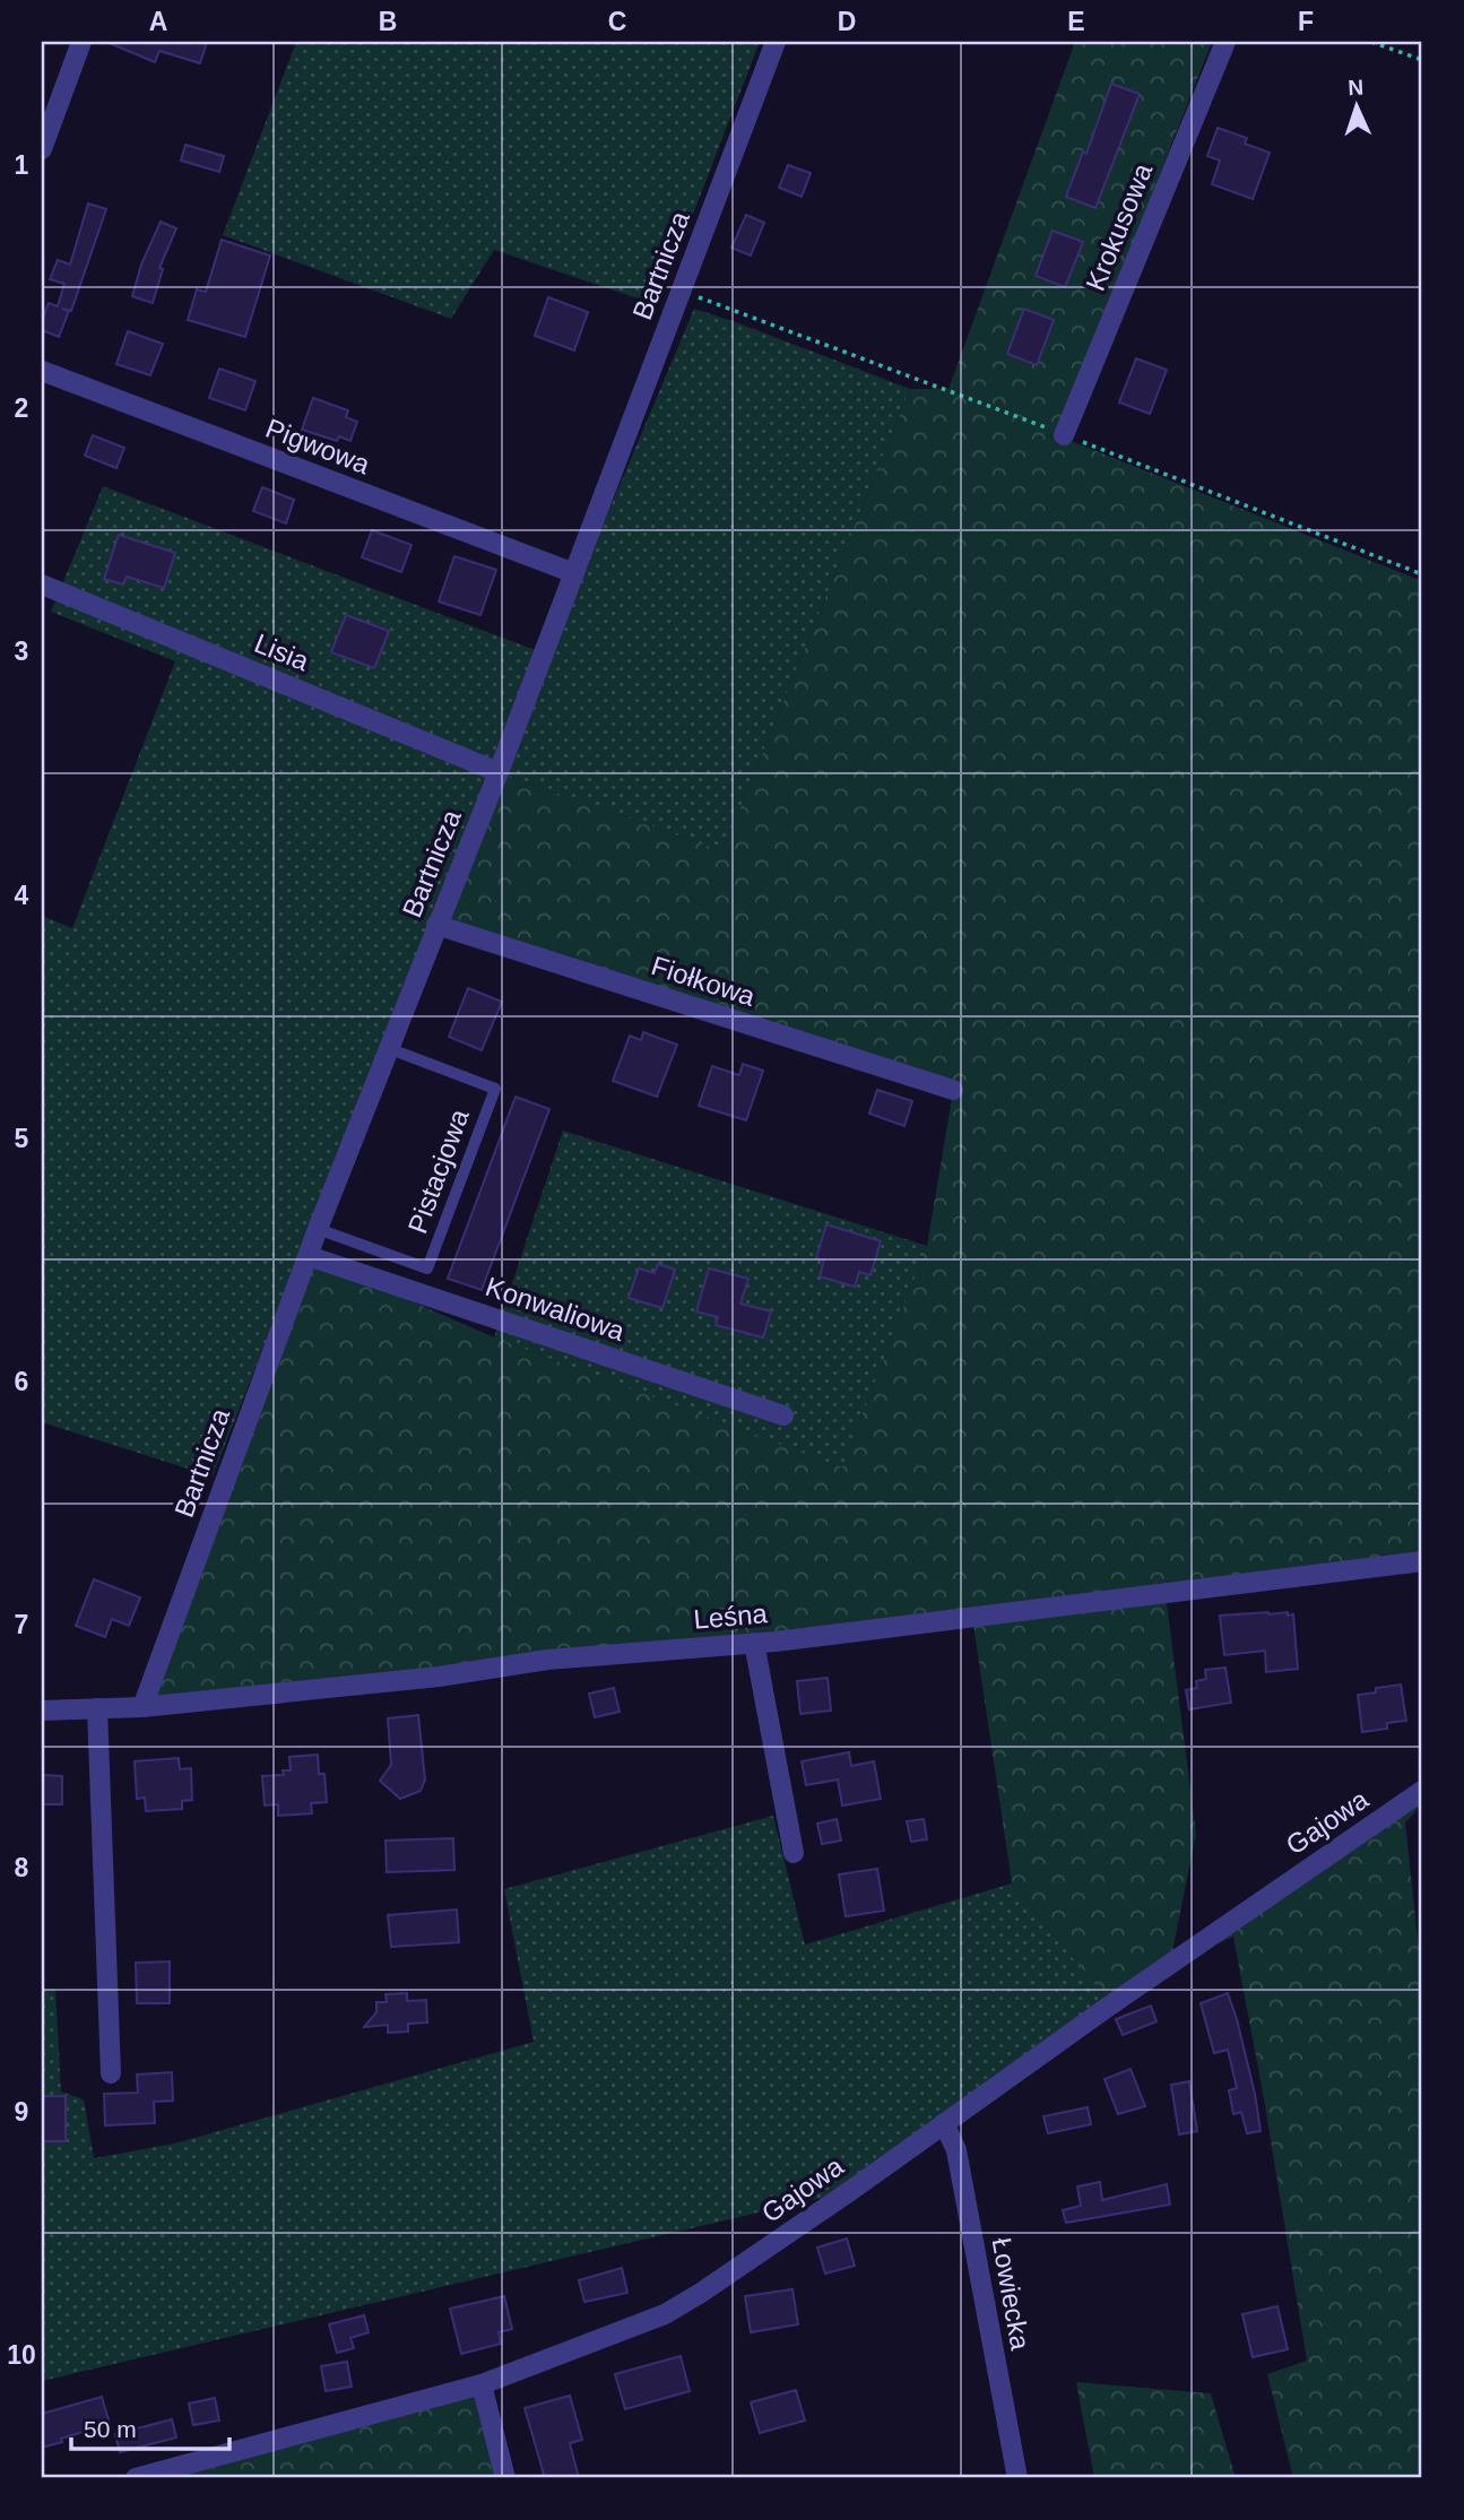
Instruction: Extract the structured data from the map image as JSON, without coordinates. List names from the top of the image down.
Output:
{
  "streets": {
    "street": [
      "Krokusowa",
      "Bartnicza",
      "Pigwowa",
      "Lisia",
      "Fiołkowa",
      "Konwaliowa",
      "Leśna",
      "Gajowa",
      "Łowiecka"
    ],
    "lane": ["Pistacjowa"]
  },
  "crossings": [
    ["Bartnicza", "Pigwowa"],
    ["Bartnicza", "Lisia"],
    ["Bartnicza", "Fiołkowa"],
    ["Bartnicza", "Pistacjowa"],
    ["Bartnicza", "Konwaliowa"],
    ["Bartnicza", "Leśna"],
    ["Gajowa", "Łowiecka"]
  ],
  "scale_bar": "50 m",
  "north": "top",
  "grid": {
    "columns": [
      "A",
      "B",
      "C",
      "D",
      "E",
      "F"
    ],
    "rows": [
      "1",
      "2",
      "3",
      "4",
      "5",
      "6",
      "7",
      "8",
      "9",
      "10"
    ]
  }
}
